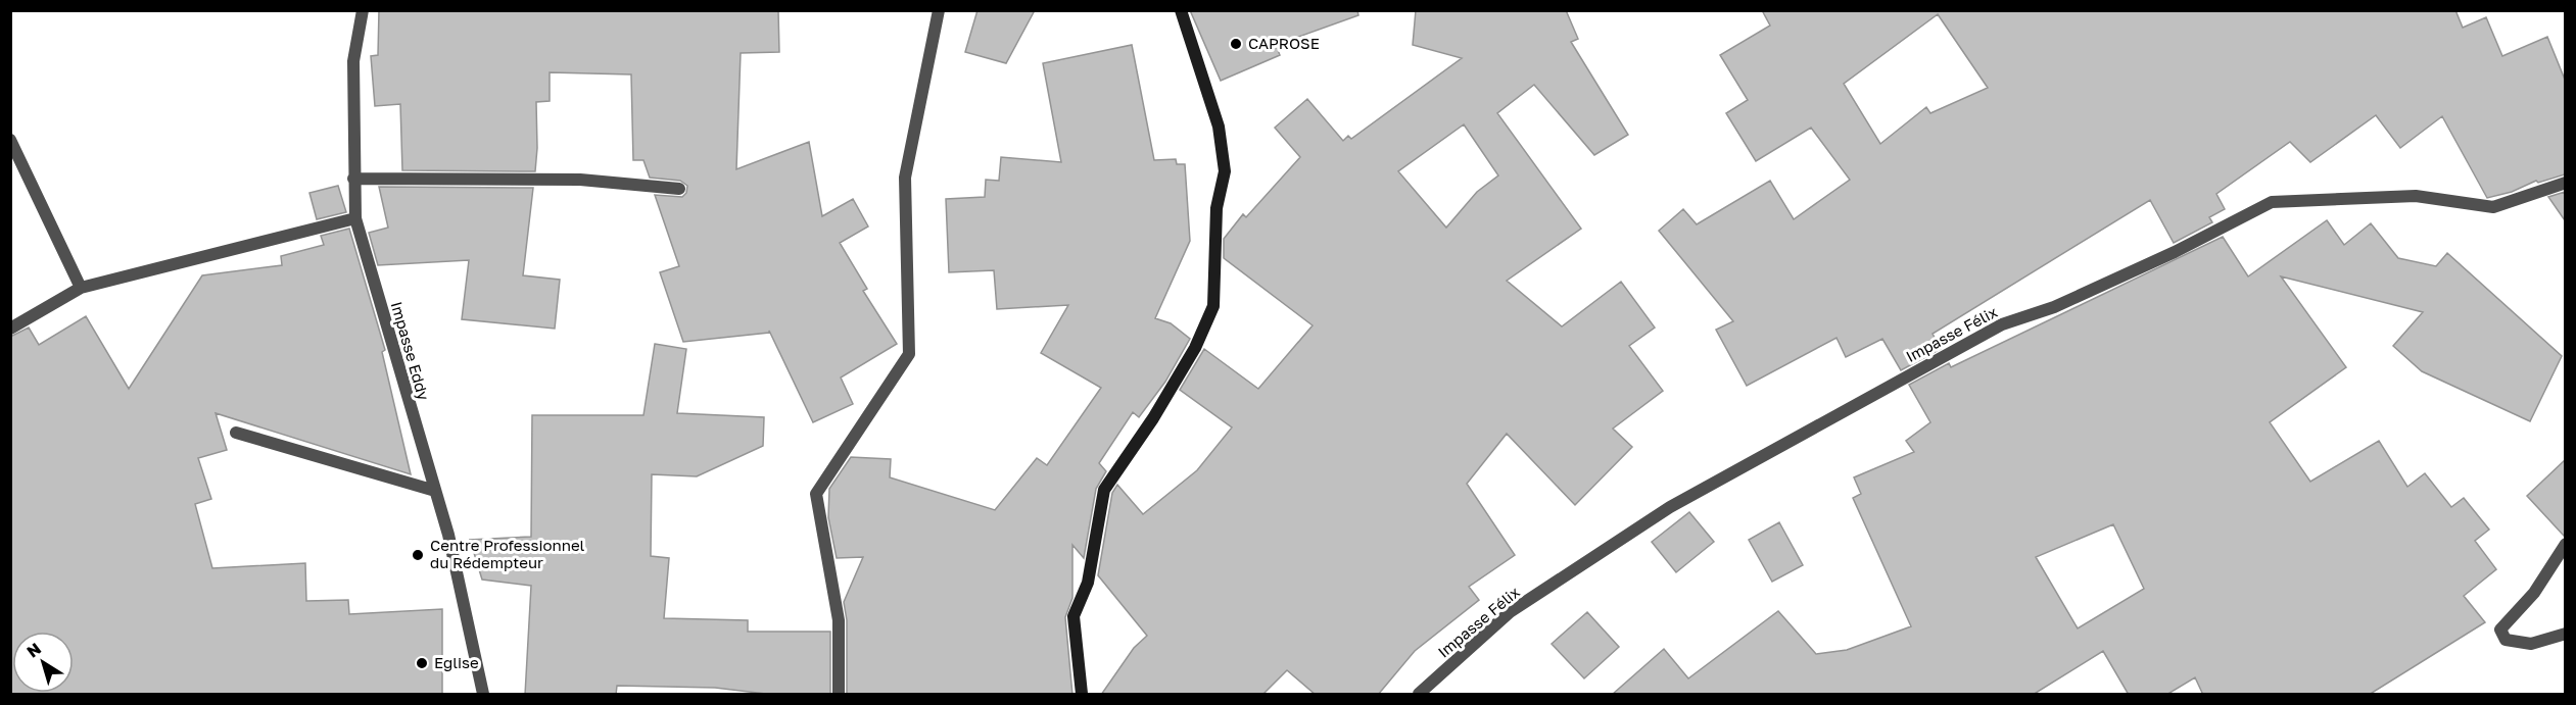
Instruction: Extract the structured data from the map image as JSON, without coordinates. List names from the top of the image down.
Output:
{
  "streets": {
    "street": ["Impasse Félix", "Impasse Eddy"]
  },
  "places": ["CAPROSE", "Centre Professionnel du Rédempteur", "Eglise"],
  "north": "top left"
}
